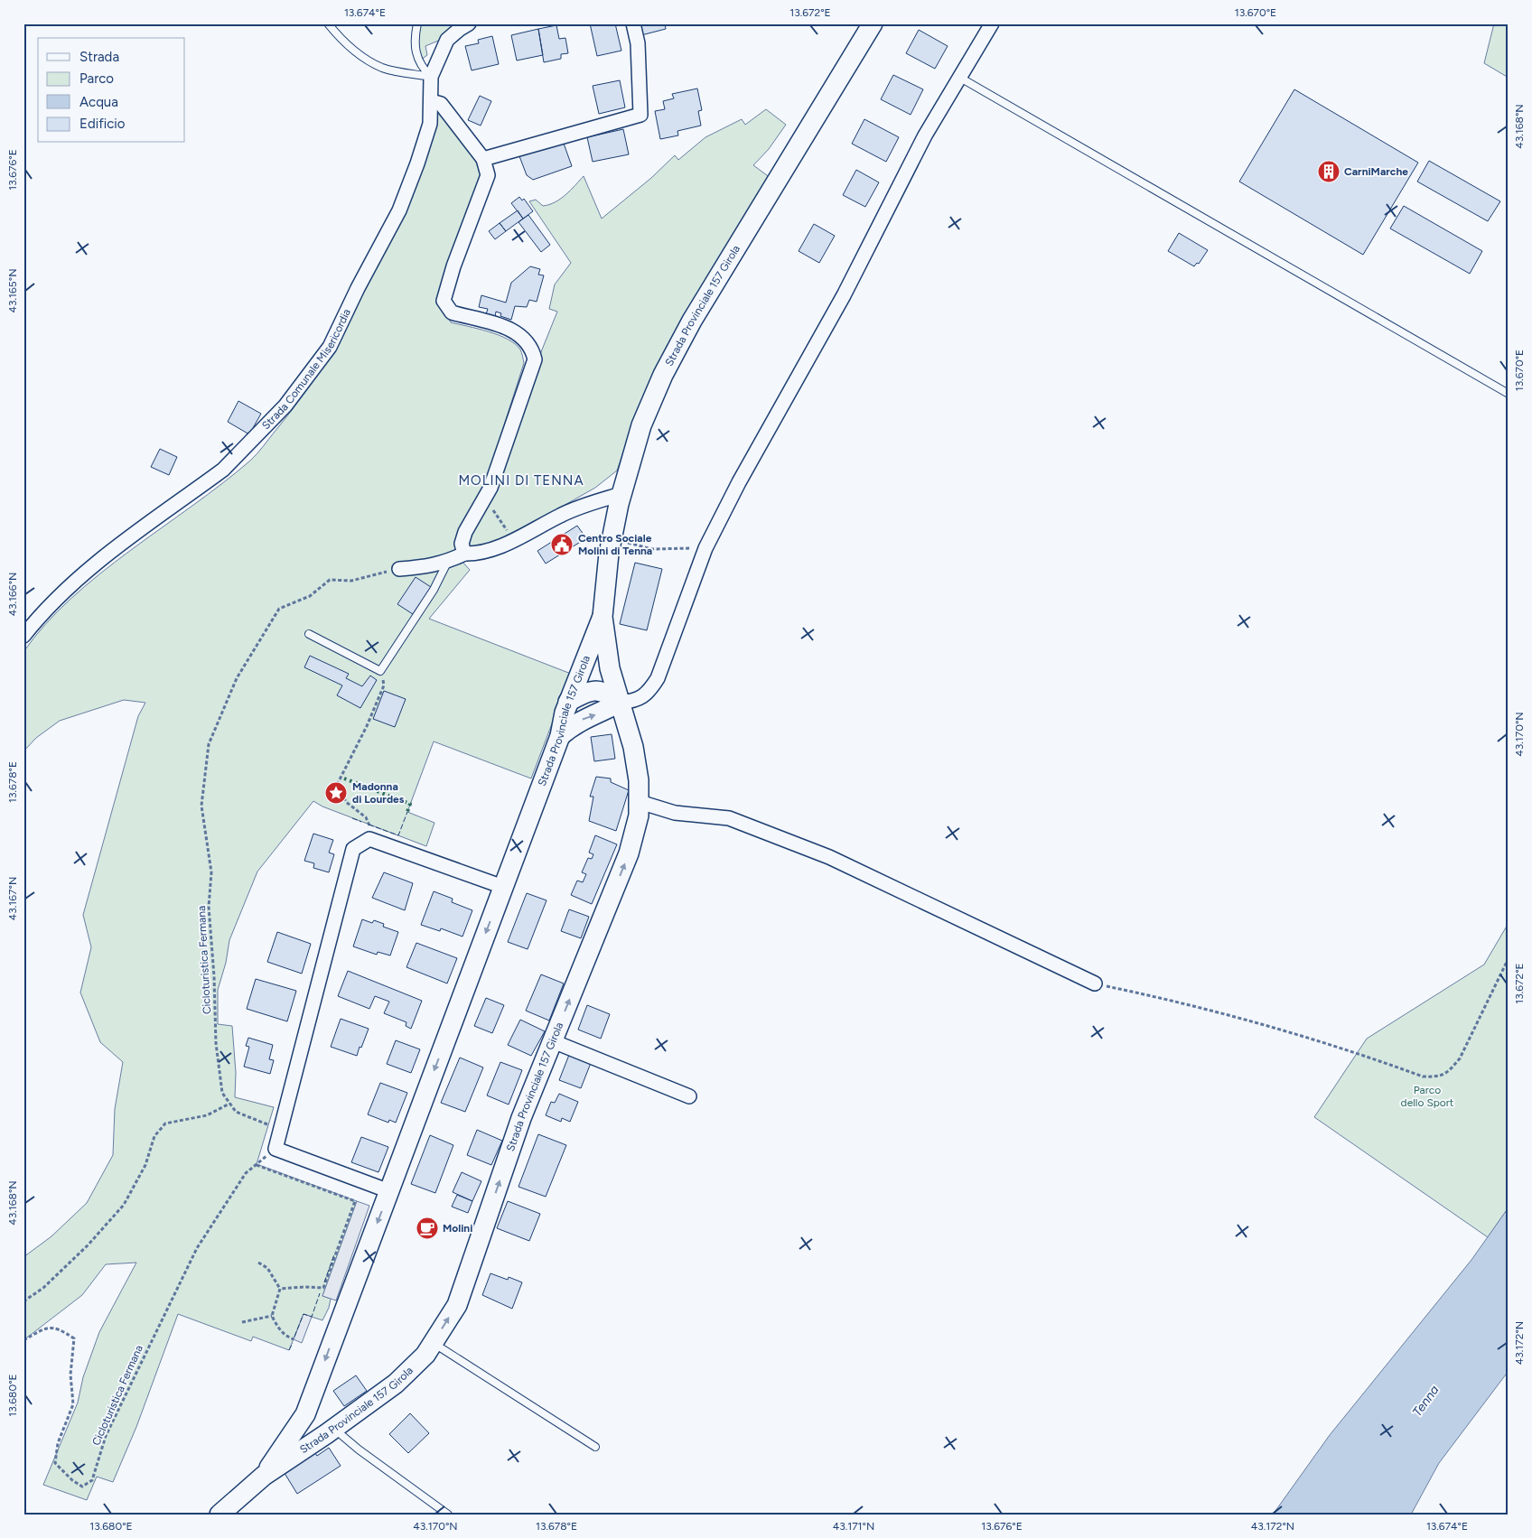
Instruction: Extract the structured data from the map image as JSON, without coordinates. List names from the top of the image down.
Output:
{
  "streets": {
    "main road": ["Strada Provinciale 157 Girola"],
    "street": ["Strada Comunale Misericordia"],
    "path": ["Cicloturistica Fermana"]
  },
  "districts": ["MOLINI DI TENNA"],
  "water": ["Tenna"],
  "parks": ["Parco dello Sport"],
  "places": {
    "building": ["CarniMarche"],
    "public building": ["Centro Sociale Molini di Tenna"],
    "place": ["Madonna di Lourdes"],
    "cafe": ["Molini"]
  },
  "legend": [
    "Strada",
    "Parco",
    "Acqua",
    "Edificio"
  ],
  "coordinates": [
    "13.674°E",
    "13.672°E",
    "13.670°E",
    "43.168°N",
    "13.676°E",
    "43.165°N",
    "43.166°N",
    "43.170°N",
    "13.678°E",
    "43.167°N",
    "43.172°N",
    "13.680°E",
    "43.171°N"
  ]
}
